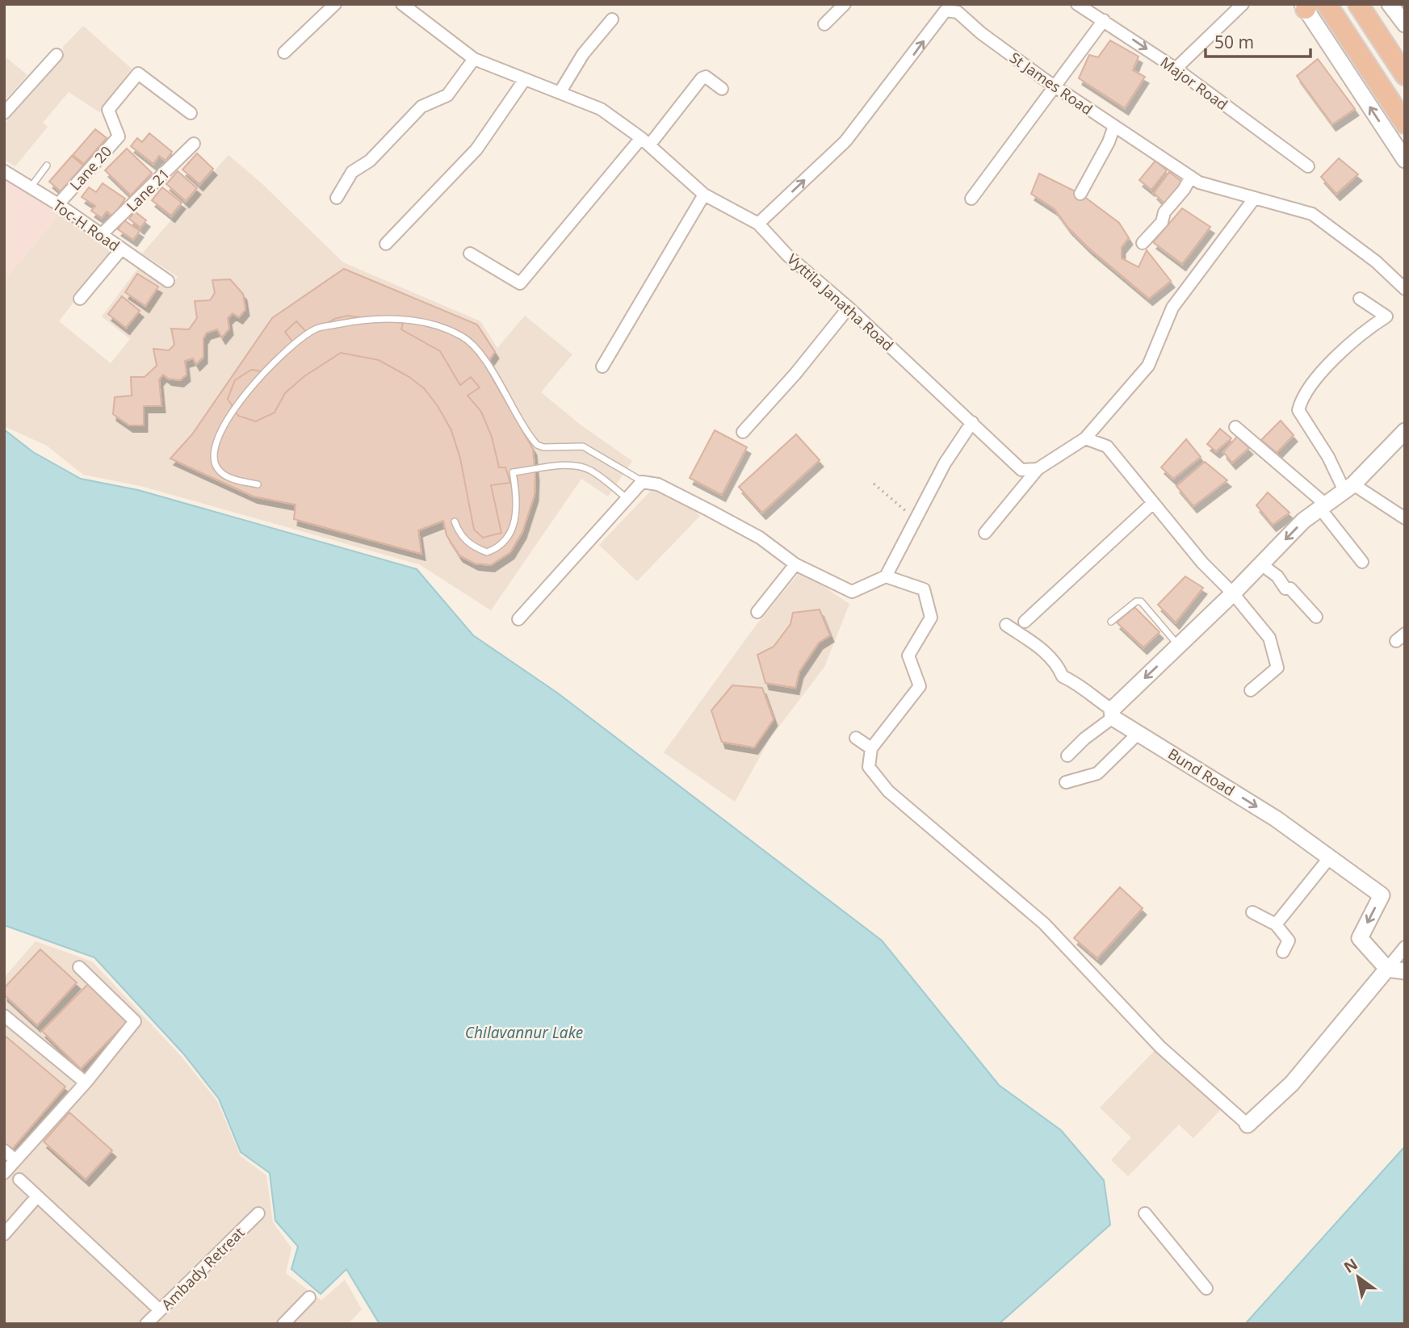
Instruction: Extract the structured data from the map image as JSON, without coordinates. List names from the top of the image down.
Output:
{
  "streets": {
    "street": [
      "St James Road",
      "Major Road",
      "Lane 20",
      "Lane 21",
      "Toc-H Road",
      "Vyttila Janatha Road",
      "Bund Road",
      "Ambady Retreat"
    ]
  },
  "crossings": [
    ["St James Road", "Vyttila Janatha Road"],
    ["Lane 20", "Toc-H Road"],
    ["Lane 21", "Toc-H Road"]
  ],
  "one_way": ["Bund Road"],
  "water": ["Chilavannur Lake"],
  "scale_bar": "50 m",
  "north": "top left"
}
